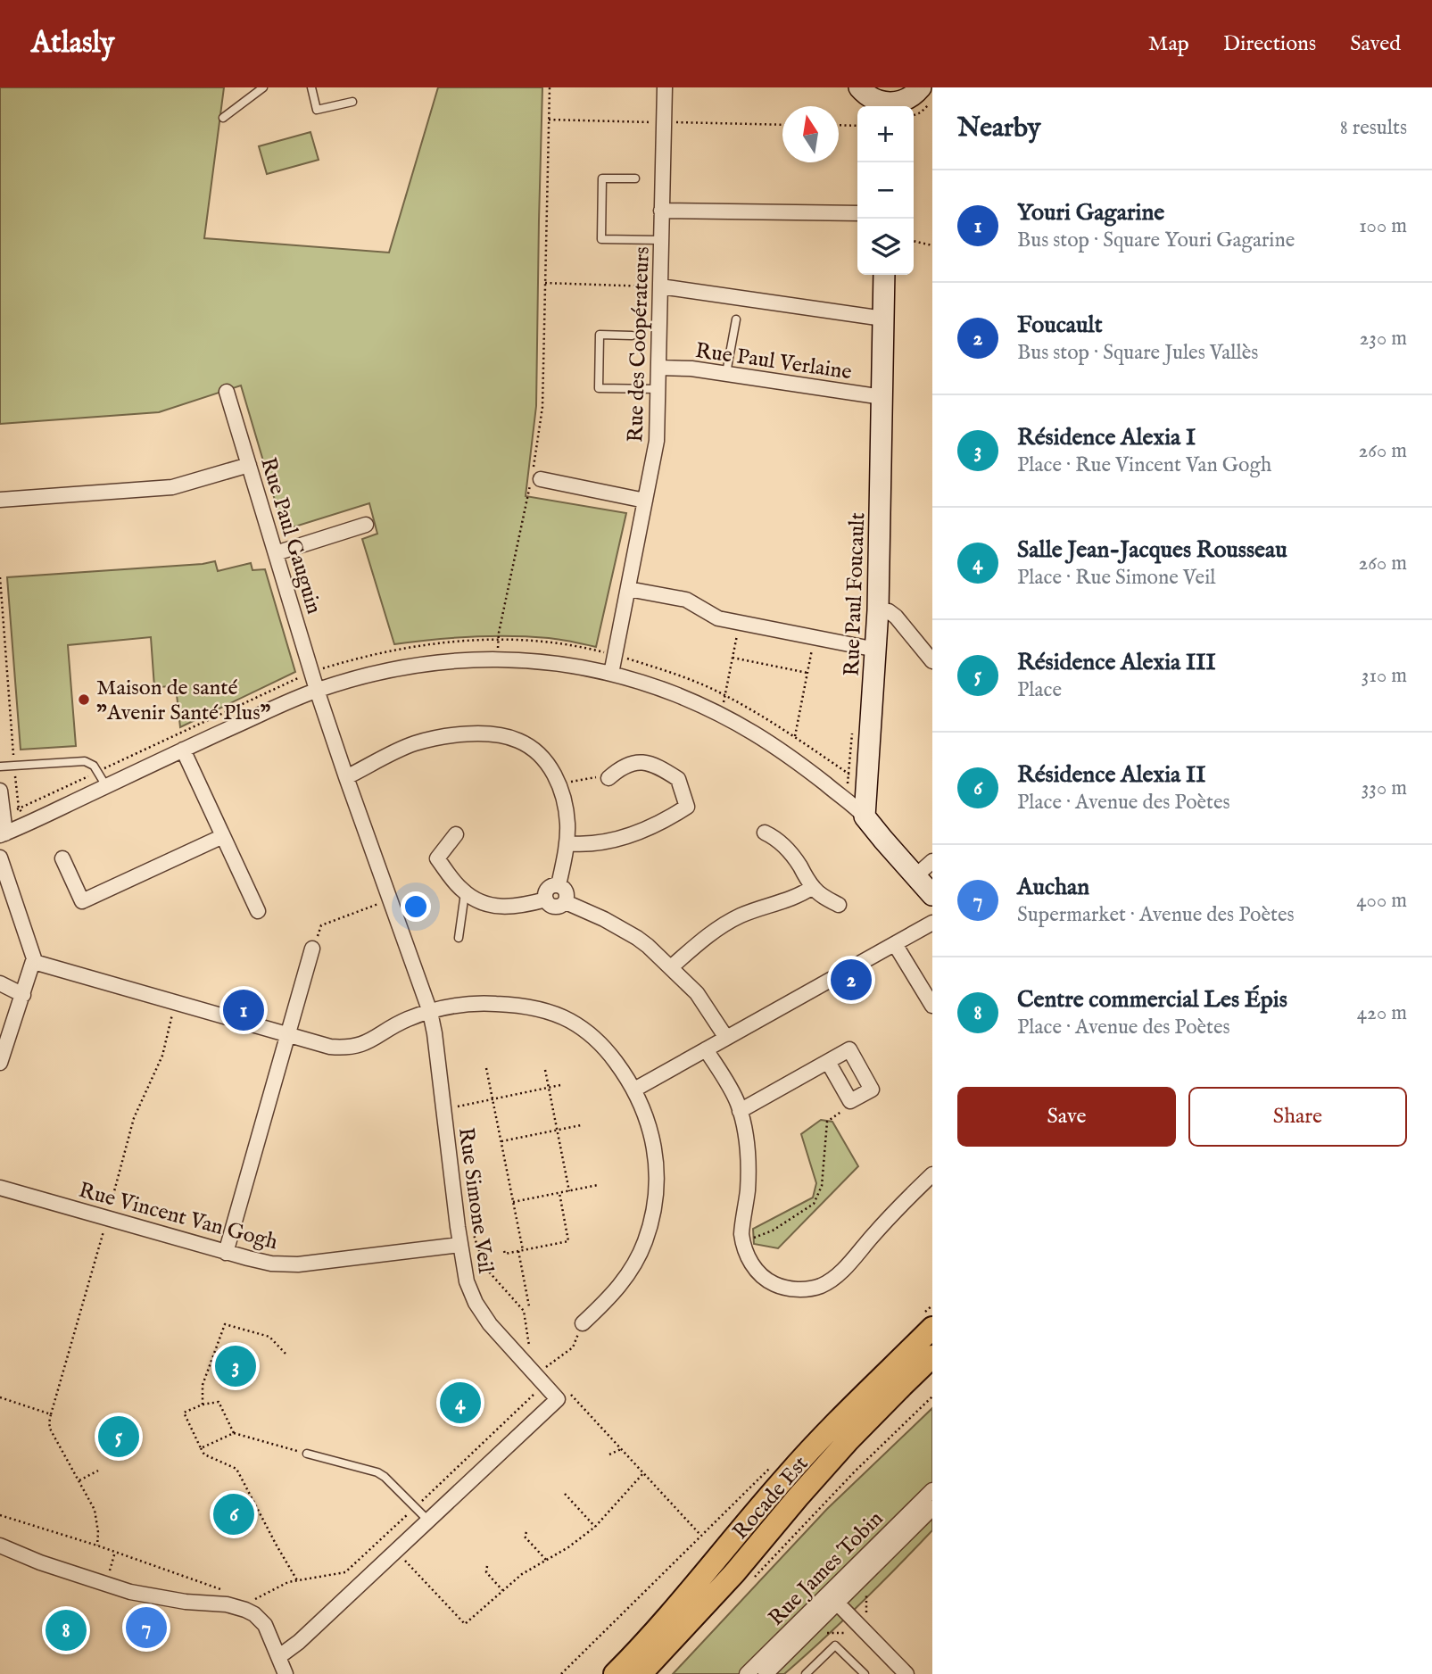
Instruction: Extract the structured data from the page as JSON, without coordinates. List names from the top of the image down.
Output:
{
  "streets": {
    "main road": ["Rocade Est"],
    "street": [
      "Rue des Coopérateurs",
      "Rue Paul Verlaine",
      "Rue Paul Gauguin",
      "Rue Paul Foucault",
      "Rue Simone Veil",
      "Rue Vincent Van Gogh",
      "Rue James Tobin"
    ]
  },
  "crossings": [
    ["Rue des Coopérateurs", "Rue Paul Verlaine"],
    ["Rue Paul Verlaine", "Rue Paul Foucault"],
    ["Rue Paul Gauguin", "Rue Simone Veil"],
    ["Rue Simone Veil", "Rue Vincent Van Gogh"]
  ],
  "places": ["Maison de santé \"Avenir Santé Plus\""],
  "north": "top",
  "page": {
    "header": "Atlasly",
    "nav": ["Map", "Directions", "Saved"],
    "heading": ["Nearby", "8 results"],
    "map_buttons": ["+", "−"],
    "list": [
      {
        "mark": "1",
        "name": "Youri Gagarine",
        "note": "Bus stop · Square Youri Gagarine",
        "value": "100 m"
      },
      {
        "mark": "2",
        "name": "Foucault",
        "note": "Bus stop · Square Jules Vallès",
        "value": "230 m"
      },
      {
        "mark": "3",
        "name": "Résidence Alexia I",
        "note": "Place · Rue Vincent Van Gogh",
        "value": "260 m"
      },
      {
        "mark": "4",
        "name": "Salle Jean-Jacques Rousseau",
        "note": "Place · Rue Simone Veil",
        "value": "260 m"
      },
      {
        "mark": "5",
        "name": "Résidence Alexia III",
        "note": "Place",
        "value": "310 m"
      },
      {
        "mark": "6",
        "name": "Résidence Alexia II",
        "note": "Place · Avenue des Poètes",
        "value": "330 m"
      },
      {
        "mark": "7",
        "name": "Auchan",
        "note": "Supermarket · Avenue des Poètes",
        "value": "400 m"
      },
      {
        "mark": "8",
        "name": "Centre commercial Les Épis",
        "note": "Place · Avenue des Poètes",
        "value": "420 m"
      }
    ],
    "pins": [
      "2",
      "1",
      "3",
      "4",
      "5",
      "6",
      "7",
      "8"
    ],
    "buttons": ["Save", "Share"]
  }
}
